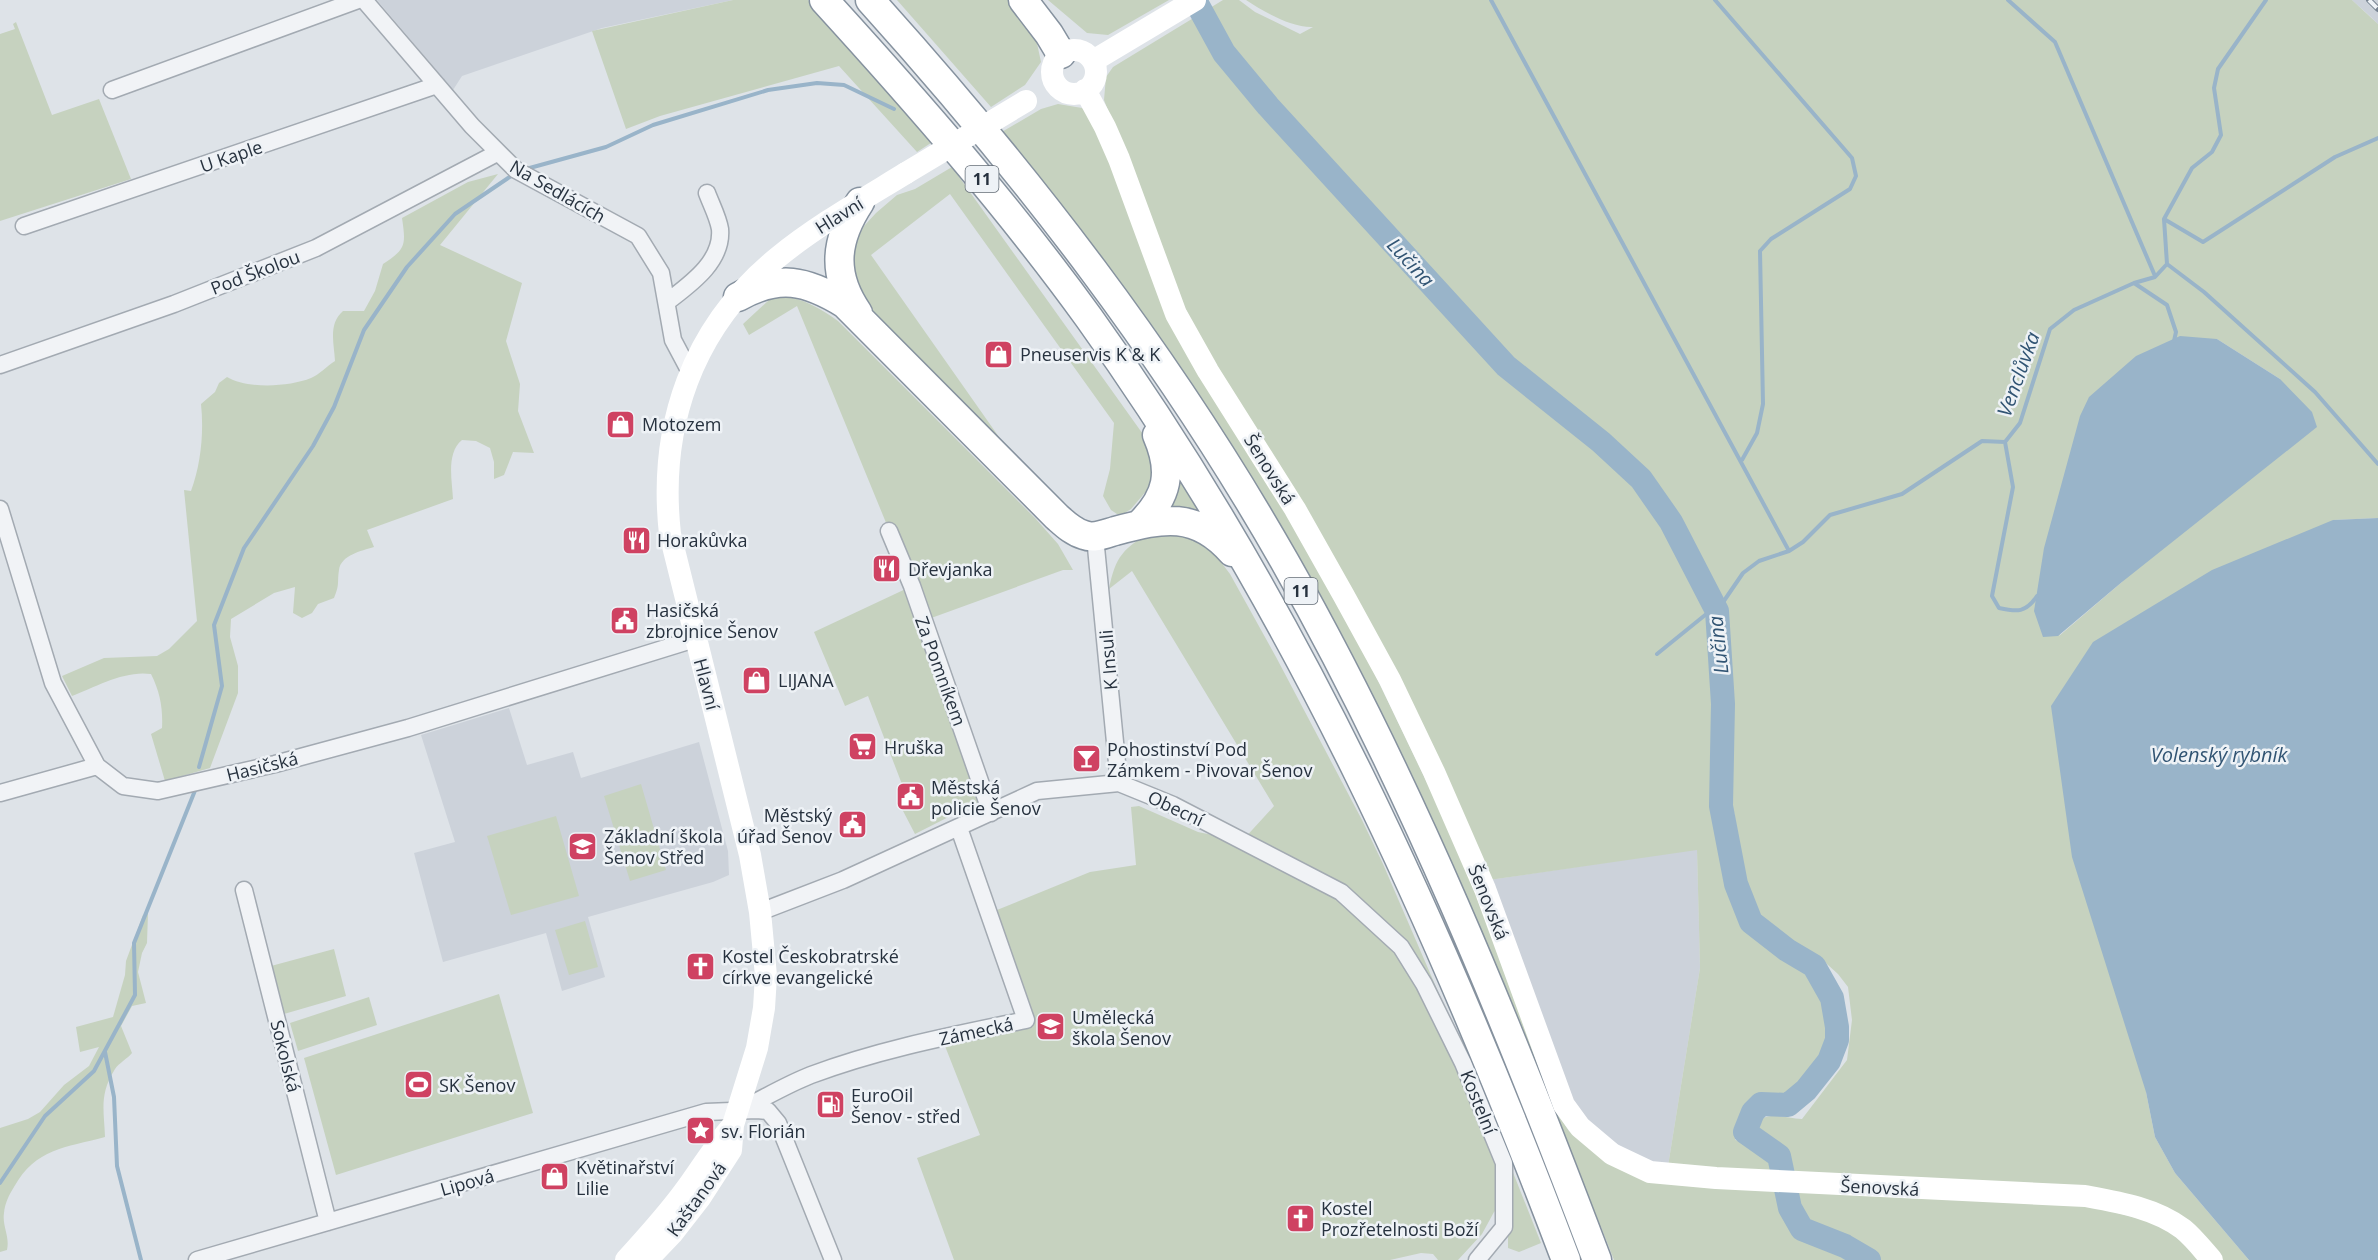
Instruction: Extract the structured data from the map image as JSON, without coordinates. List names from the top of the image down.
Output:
{
  "streets": {
    "highway": ["11"],
    "main road": ["Hlavní", "Šenovská", "Kaštanová"],
    "street": [
      "U Kaple",
      "Na Sedlácích",
      "Pod Školou",
      "K Insuli",
      "Za Pomníkem",
      "Hasičská",
      "Obecní",
      "Zámecká",
      "Sokolská",
      "Kostelní",
      "Lipová"
    ]
  },
  "crossings": [
    ["U Kaple", "Na Sedlácích"],
    ["Na Sedlácích", "Hlavní"],
    ["Na Sedlácích", "Pod Školou"],
    ["Hlavní", "Šenovská"],
    ["Hlavní", "Hasičská"],
    ["Hlavní", "Obecní"],
    ["Hlavní", "Zámecká"],
    ["Hlavní", "Lipová"],
    ["Hlavní", "Kaštanová"],
    ["K Insuli", "Obecní"],
    ["Za Pomníkem", "Obecní"],
    ["Obecní", "Zámecká"],
    ["Obecní", "Kostelní"],
    ["Zámecká", "Lipová"],
    ["Zámecká", "Kaštanová"],
    ["Sokolská", "Lipová"],
    ["Lipová", "Kaštanová"]
  ],
  "water": ["Lučina", "Venclůvka", "Volenský rybník"],
  "places": {
    "shop": [
      "Pneuservis K & K",
      "Motozem",
      "LIJANA",
      "Květinařství Lilie"
    ],
    "restaurant": ["Horakůvka", "Dřevjanka"],
    "public building": ["Hasičská zbrojnice Šenov", "Městská policie Šenov", "Městský úřad Šenov"],
    "supermarket": ["Hruška"],
    "bar": ["Pohostinství Pod Zámkem - Pivovar Šenov"],
    "school or university": ["Základní škola Šenov Střed", "Umělecká škola Šenov"],
    "church": ["Kostel Českobratrské církve evangelické", "Kostel Prozřetelnosti Boží"],
    "sports": ["SK Šenov"],
    "fuel station": ["EuroOil Šenov - střed"],
    "place": ["sv. Florián"]
  }
}
